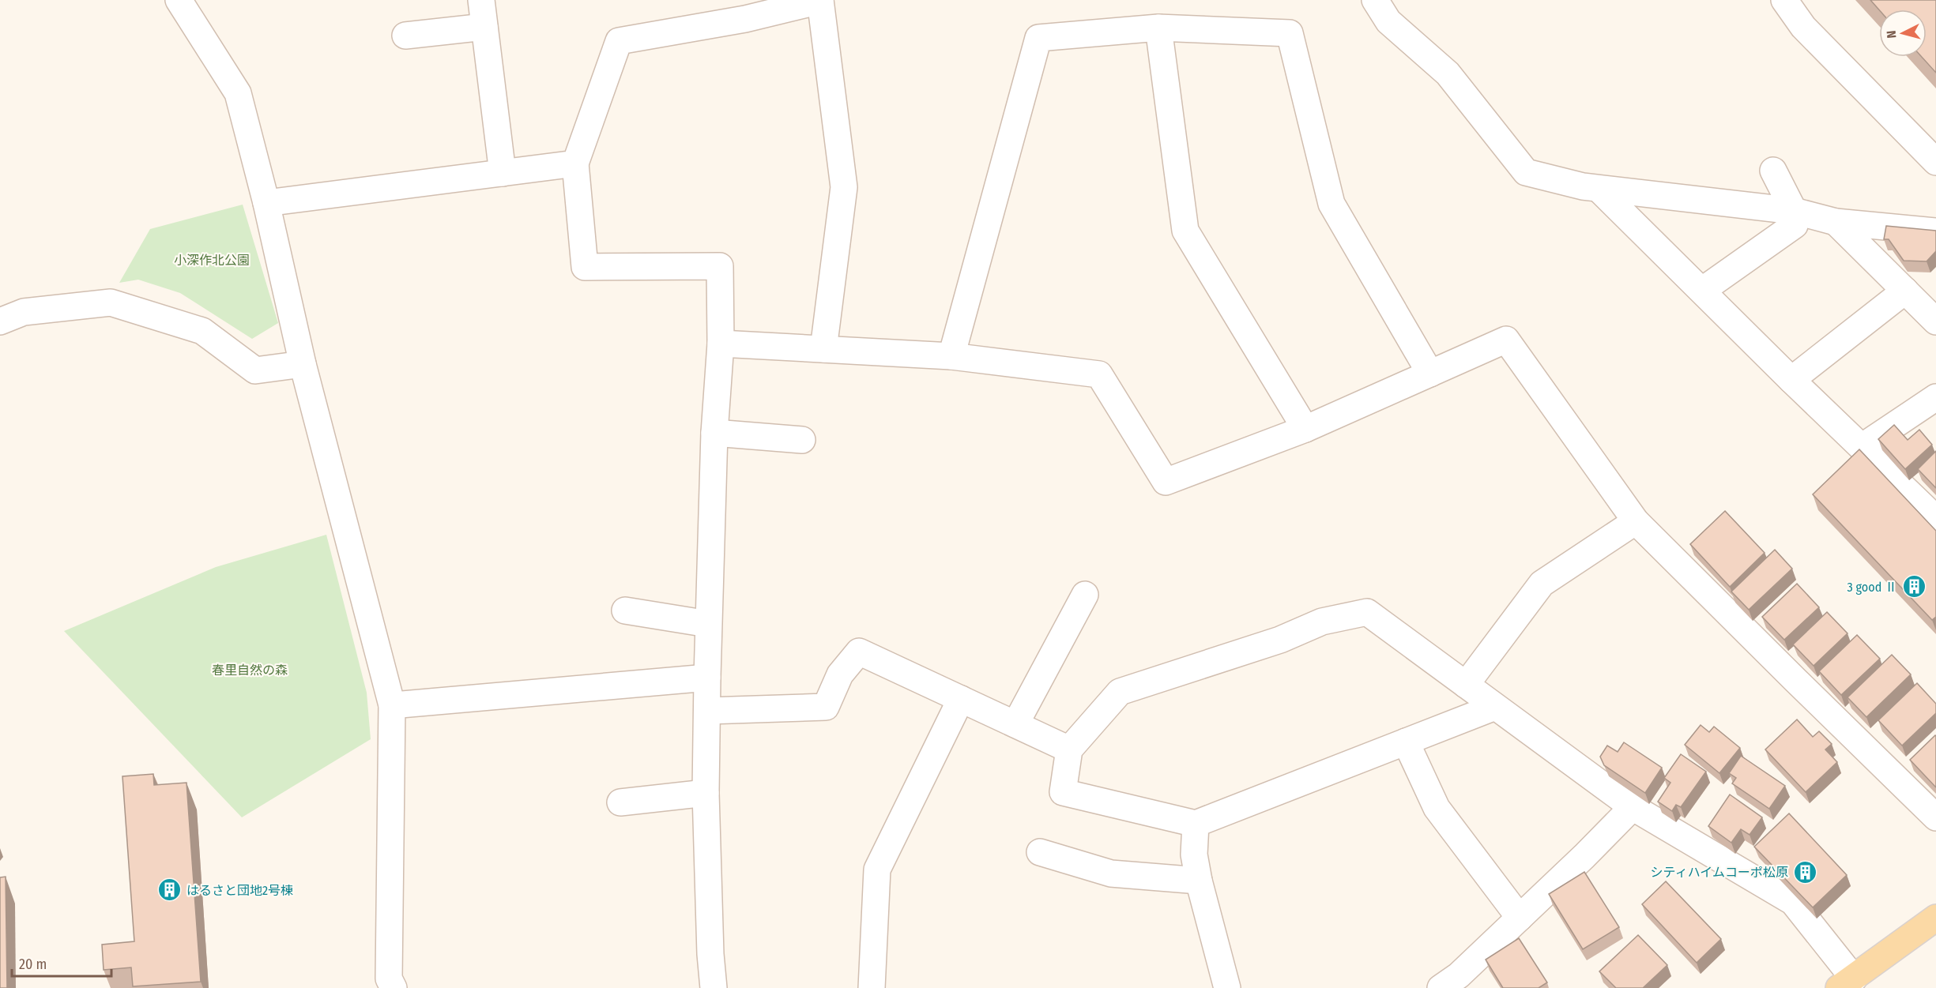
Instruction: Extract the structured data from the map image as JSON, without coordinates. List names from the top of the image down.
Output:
{
  "parks": ["小深作北公園", "春里自然の森"],
  "places": {
    "building": ["3 good Ⅱ", "シティハイムコーポ松原", "はるさと団地2号棟"]
  },
  "scale_bar": "20 m",
  "north": "left"
}
